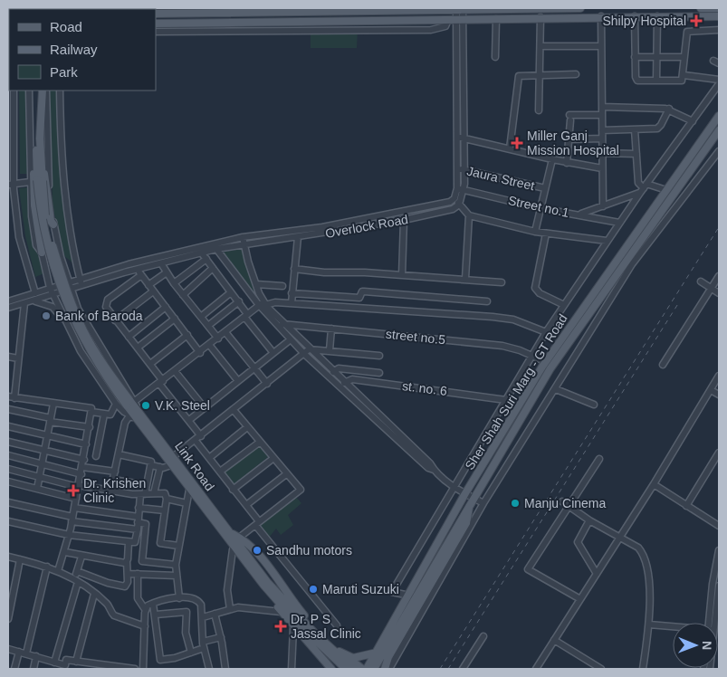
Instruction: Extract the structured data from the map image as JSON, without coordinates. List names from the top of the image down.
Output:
{
  "streets": {
    "main road": ["Sher Shah Suri Marg - GT Road", "Link Road"],
    "street": [
      "Jaura Street",
      "Street no.1",
      "Overlock Road",
      "street no.5",
      "st. no. 6"
    ]
  },
  "crossings": [
    ["street no.5", "Sher Shah Suri Marg - GT Road"]
  ],
  "places": {
    "health": [
      "Shilpy Hospital",
      "Miller Ganj Mission Hospital",
      "Dr. Krishen Clinic",
      "Dr. P S Jassal Clinic"
    ],
    "other": [
      "Bank of Baroda",
      "V.K. Steel",
      "Manju Cinema",
      "Sandhu motors",
      "Maruti Suzuki"
    ]
  },
  "legend": ["Road", "Railway", "Park"],
  "north": "right"
}
